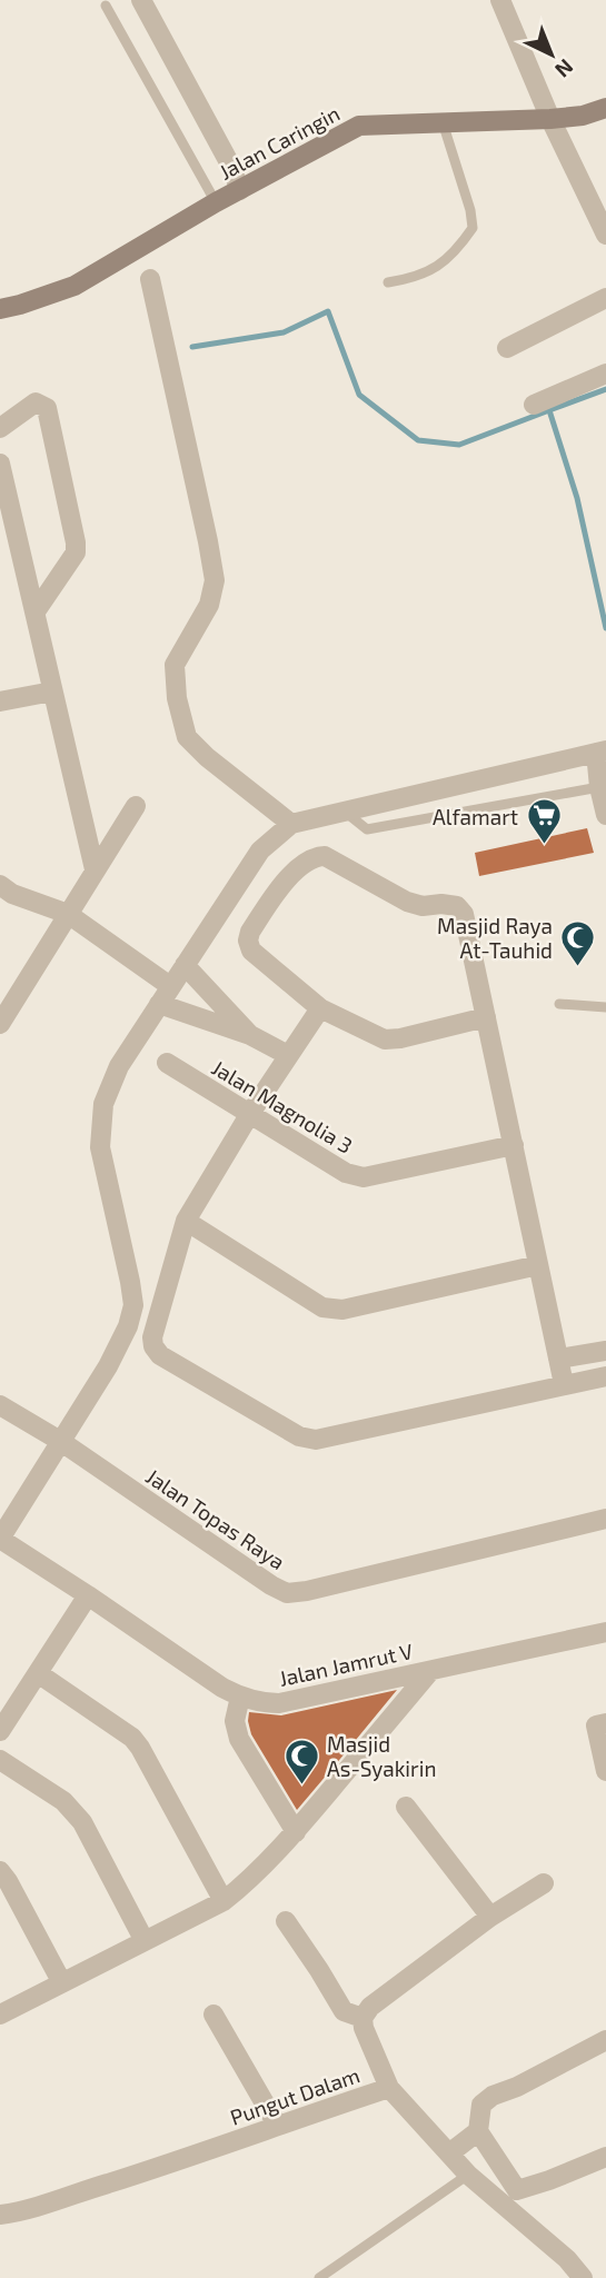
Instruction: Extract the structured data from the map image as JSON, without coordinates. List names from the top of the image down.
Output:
{
  "streets": {
    "main road": ["Jalan Caringin"],
    "street": [
      "Jalan Magnolia 3",
      "Jalan Topas Raya",
      "Jalan Jamrut V",
      "Pungut Dalam"
    ]
  },
  "places": {
    "supermarket": ["Alfamart"],
    "mosque": ["Masjid Raya At-Tauhid", "Masjid As-Syakirin"]
  },
  "north": "bottom right"
}
